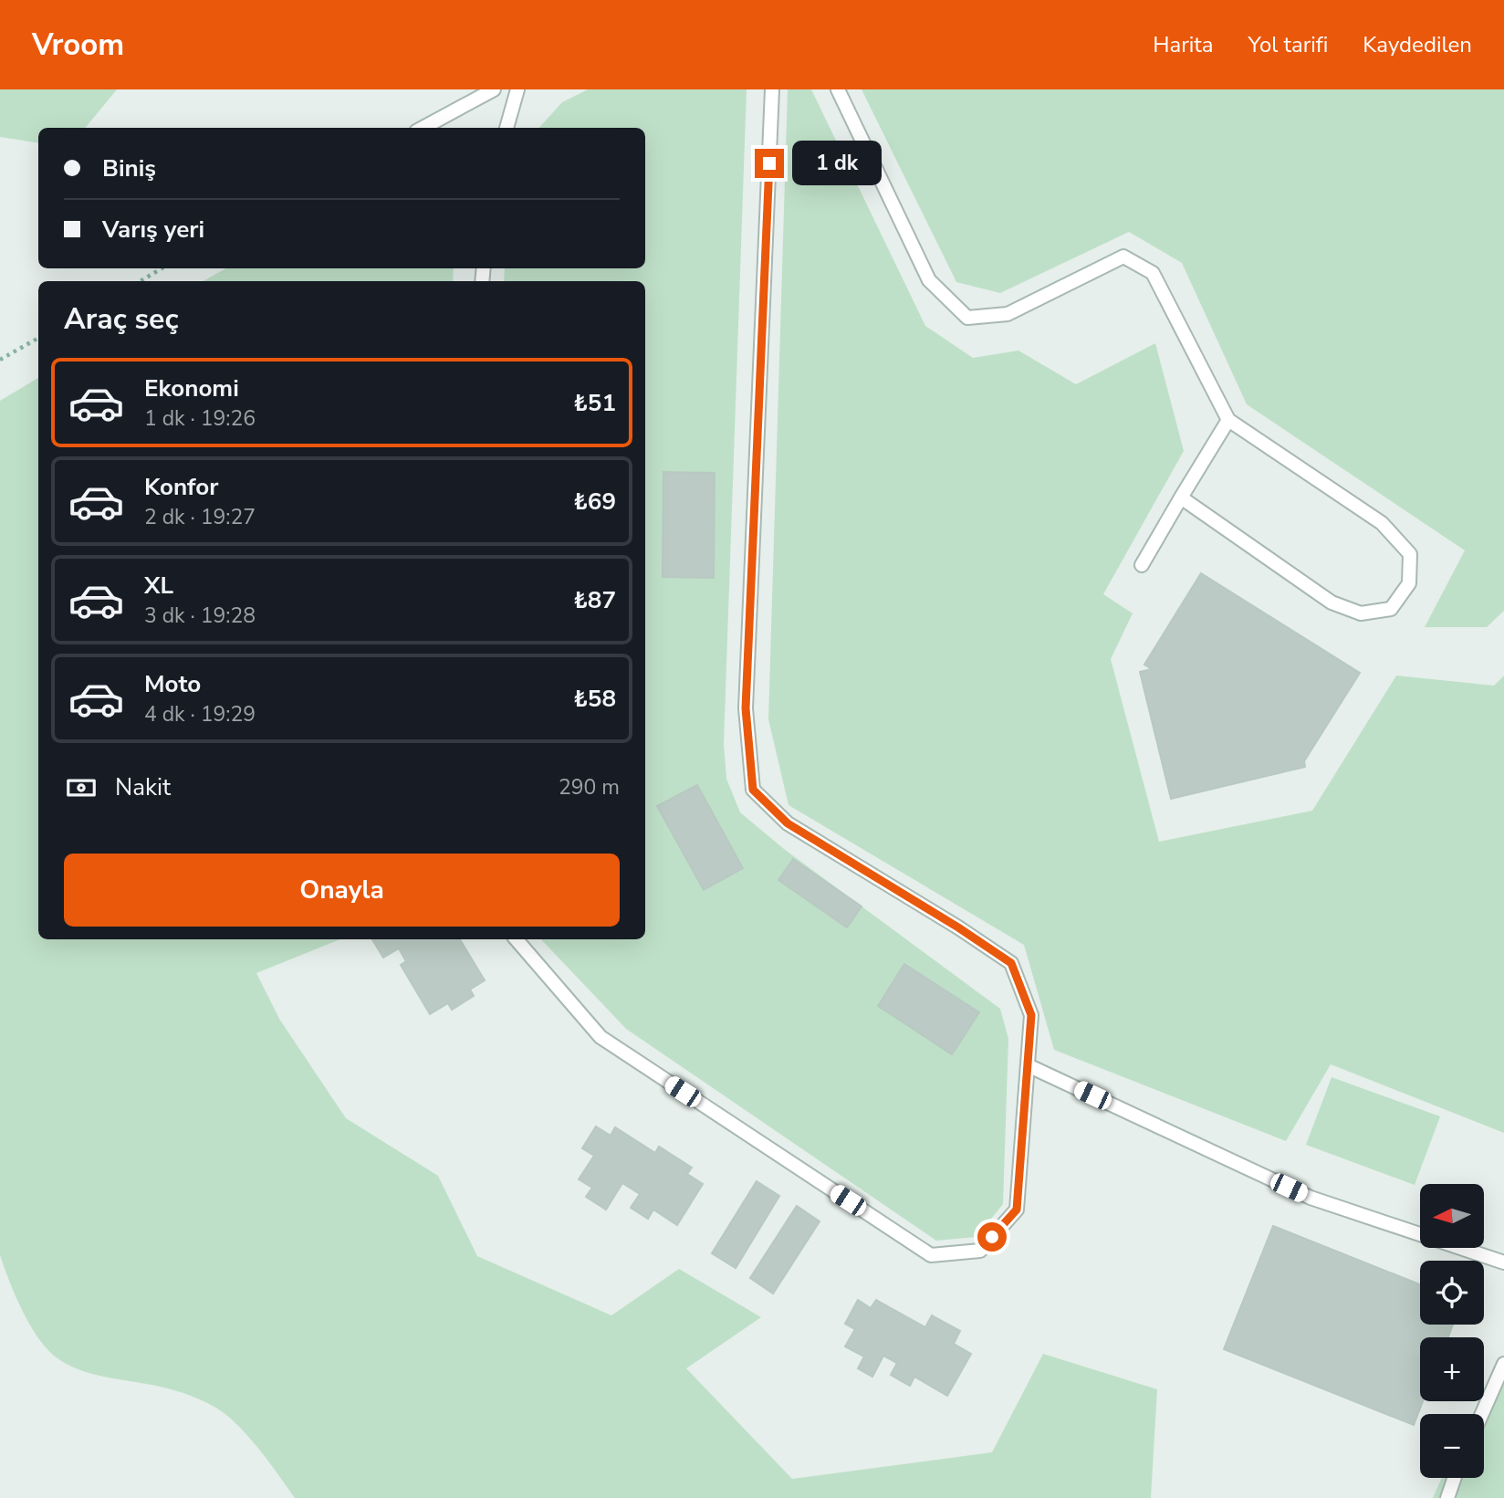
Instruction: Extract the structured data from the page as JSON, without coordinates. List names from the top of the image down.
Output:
{
  "north": "left",
  "page": {
    "header": "Vroom",
    "nav": ["Harita", "Yol tarifi", "Kaydedilen"],
    "banner": ["Biniş", "Varış yeri"],
    "bubble": "1 dk",
    "heading": "Araç seç",
    "list": [
      {
        "name": "Ekonomi",
        "note": "1 dk · 19:26",
        "value": "₺51"
      },
      {
        "name": "Konfor",
        "note": "2 dk · 19:27",
        "value": "₺69"
      },
      {
        "name": "XL",
        "note": "3 dk · 19:28",
        "value": "₺87"
      },
      {
        "name": "Moto",
        "note": "4 dk · 19:29",
        "value": "₺58"
      }
    ],
    "pay": ["Nakit", "290 m"],
    "buttons": "Onayla",
    "map_buttons": ["+", "−"]
  }
}
